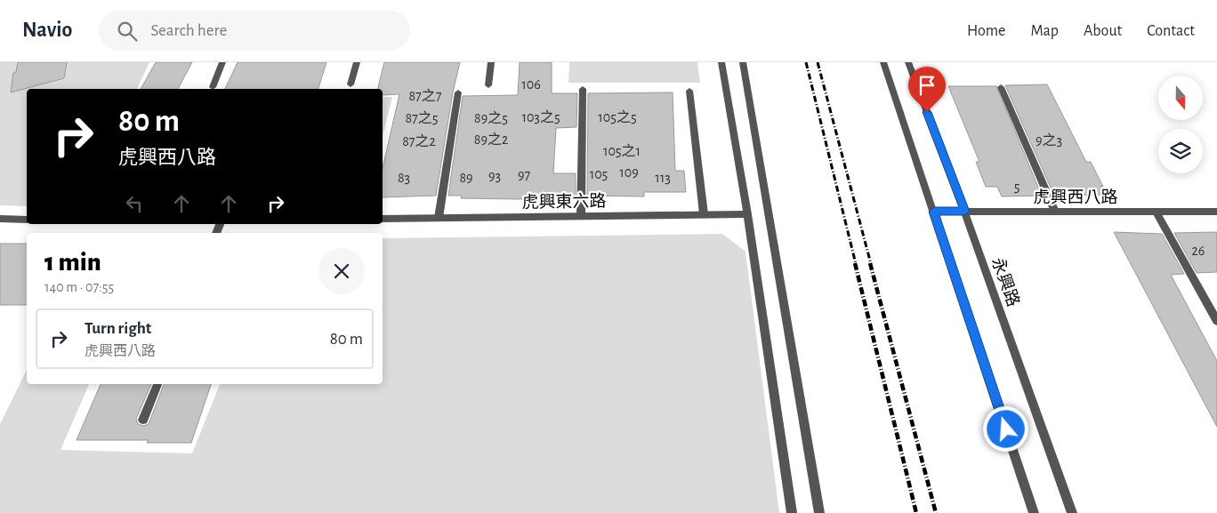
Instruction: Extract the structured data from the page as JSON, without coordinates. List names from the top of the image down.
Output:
{
  "streets": {
    "street": ["虎興西八路", "虎興東六路", "永興路"]
  },
  "crossings": [
    ["虎興西八路", "永興路"]
  ],
  "house_numbers": [
    "106",
    "87之7",
    "103之5",
    "105之5",
    "87之5",
    "89之5",
    "89之2",
    "9之3",
    "87之2",
    "105之1",
    "109",
    "105",
    "97",
    "93",
    "83",
    "89",
    "113",
    "5",
    "26"
  ],
  "north": "bottom",
  "page": {
    "header": "Navio",
    "search": "Search here",
    "nav": [
      "Home",
      "Map",
      "About",
      "Contact"
    ],
    "turn": ["80 m", "虎興西八路"],
    "heading": ["1 min", "140 m · 07:55"],
    "list": [
      {
        "name": "Turn right",
        "note": "虎興西八路",
        "value": "80 m"
      }
    ]
  }
}
